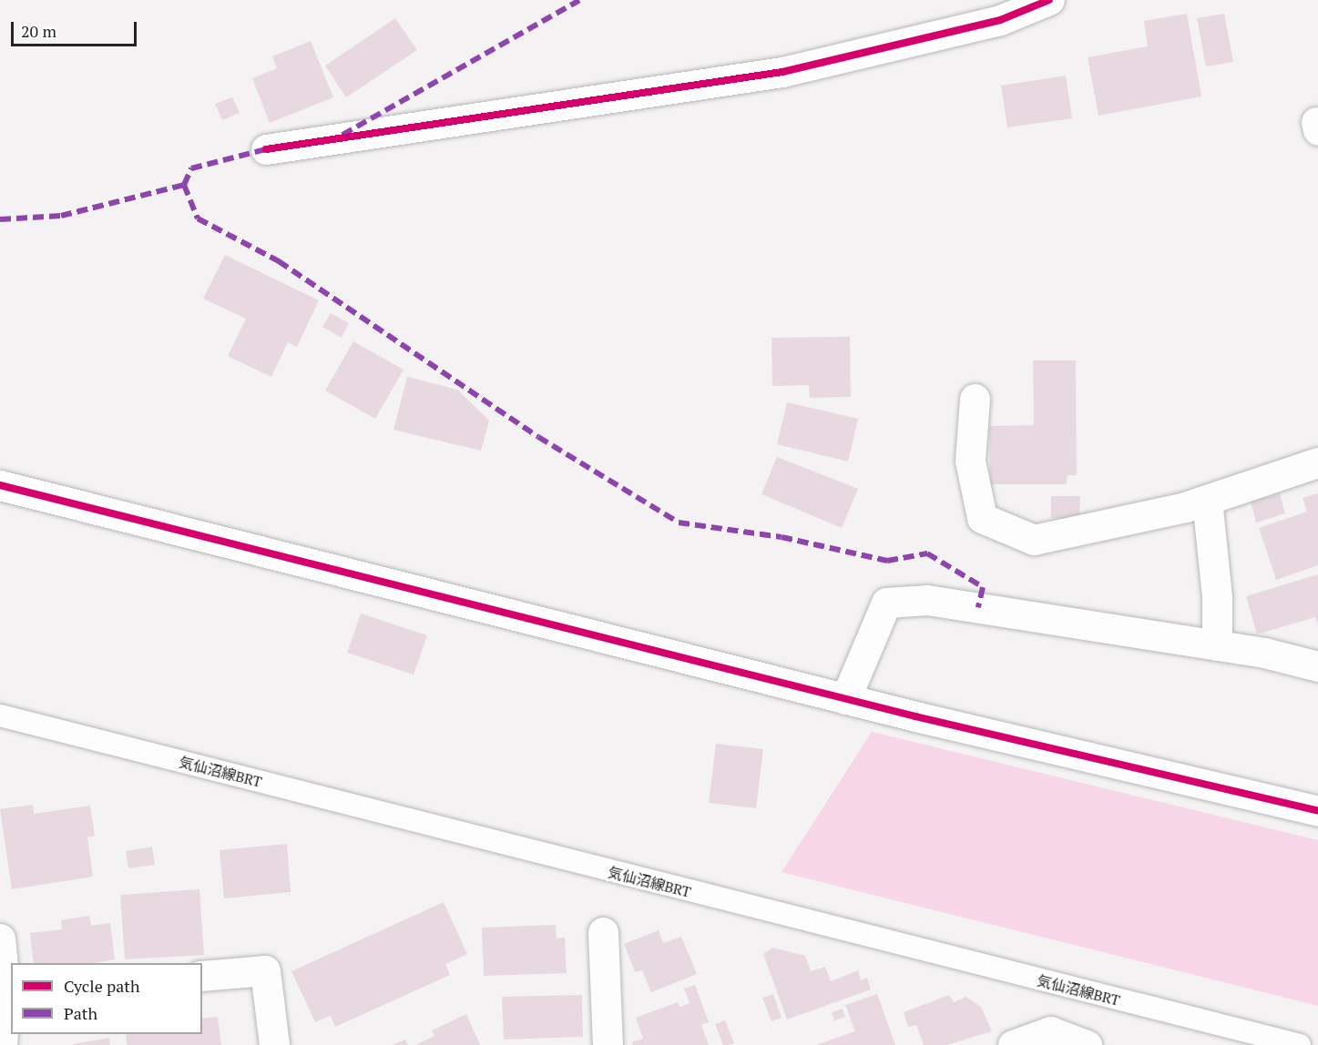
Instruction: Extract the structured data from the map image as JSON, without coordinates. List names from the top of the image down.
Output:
{
  "streets": {
    "lane": ["気仙沼線BRT"]
  },
  "legend": ["Cycle path", "Path"],
  "scale_bar": "20 m"
}
